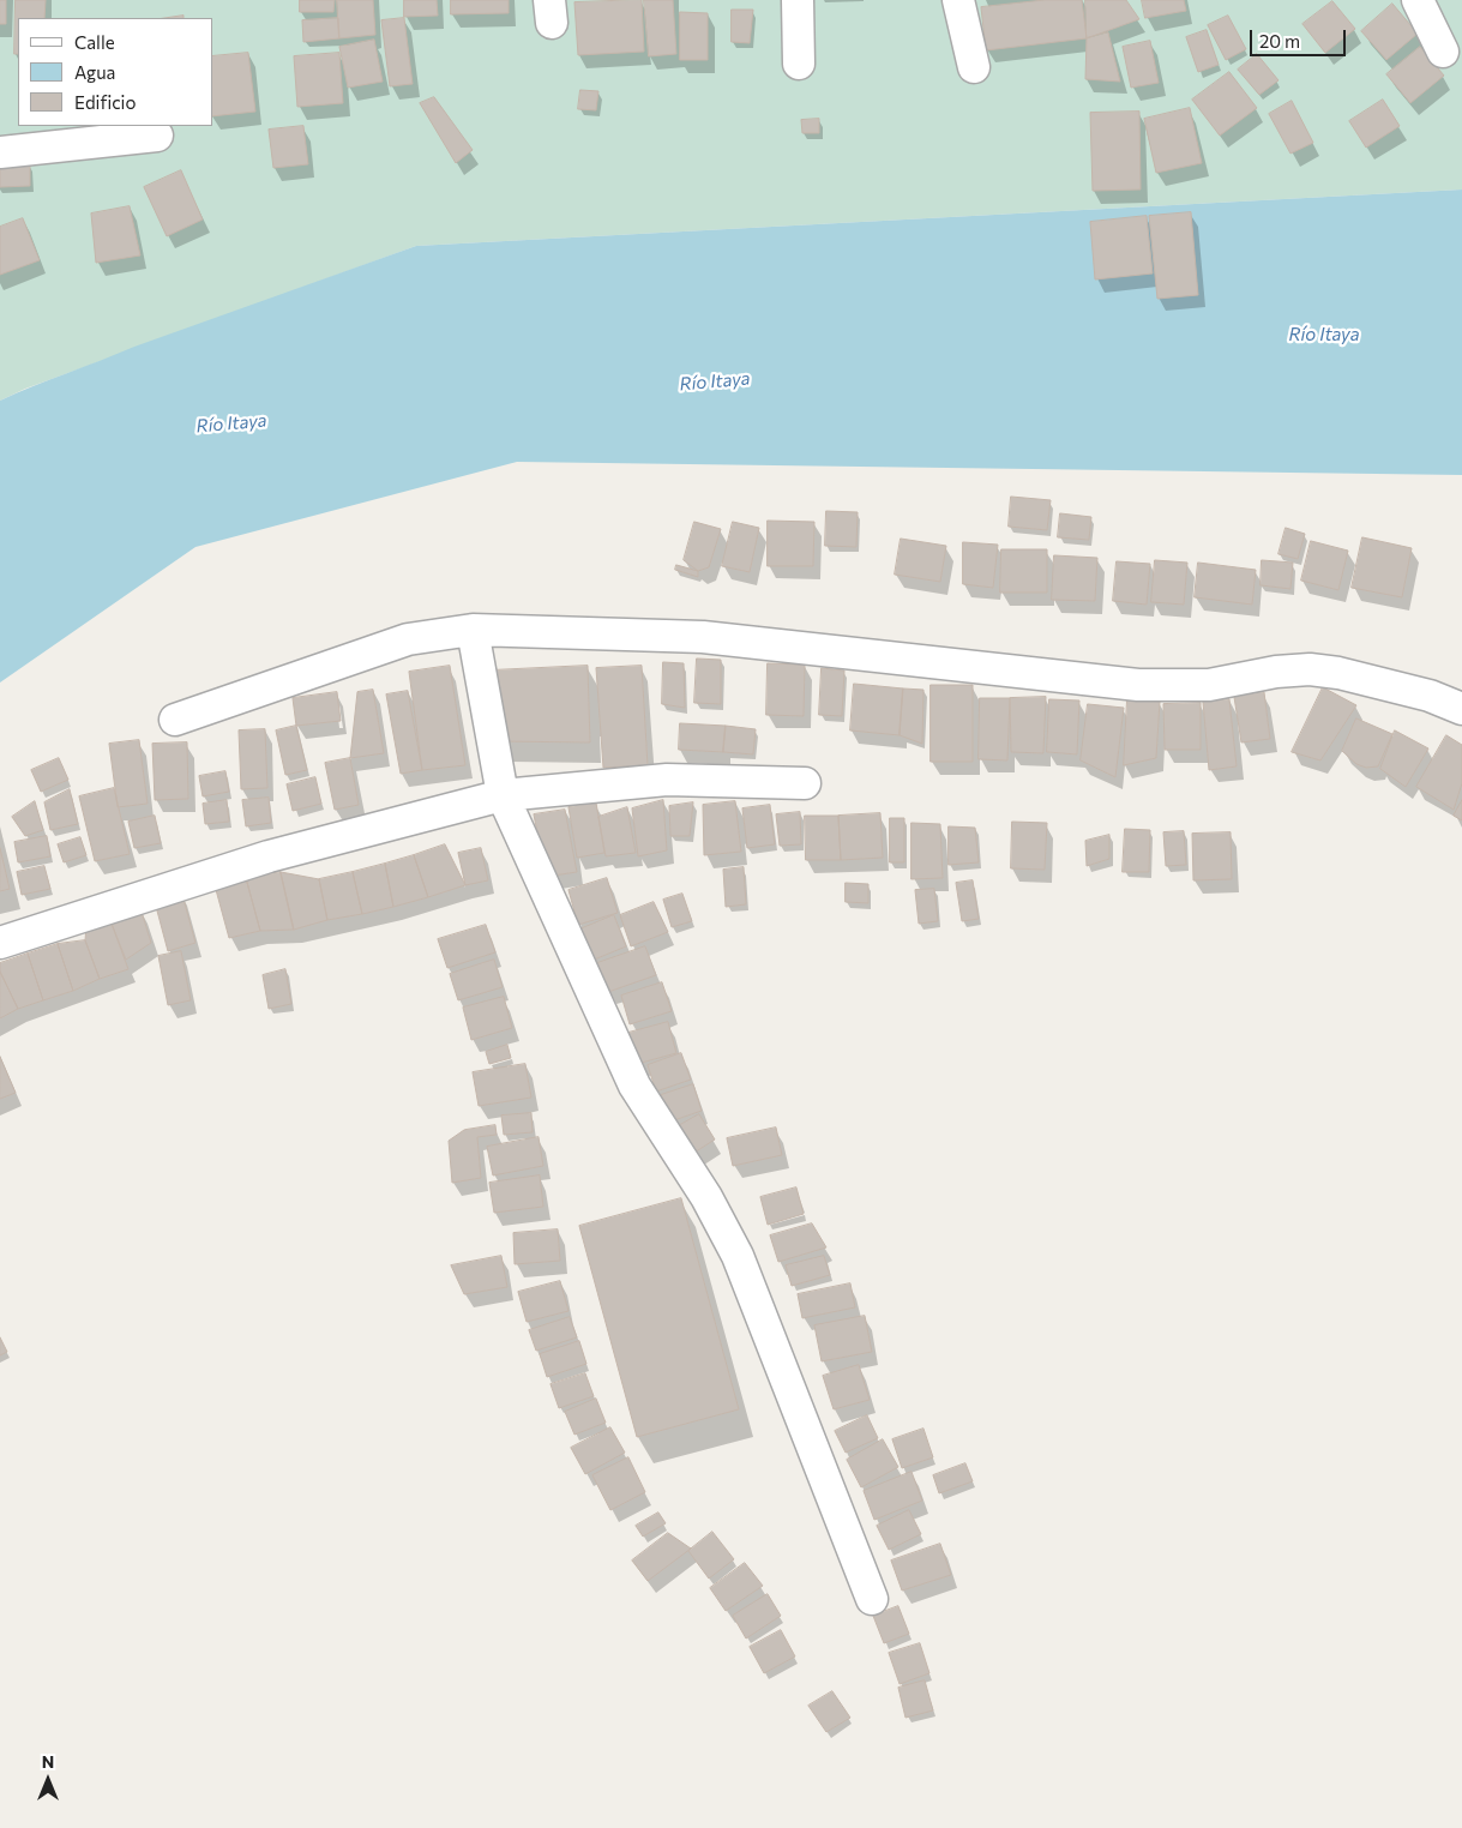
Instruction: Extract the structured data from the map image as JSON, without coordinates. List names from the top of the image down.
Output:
{
  "water": ["Río Itaya"],
  "legend": ["Calle", "Agua", "Edificio"],
  "scale_bar": "20 m",
  "north": "top"
}
